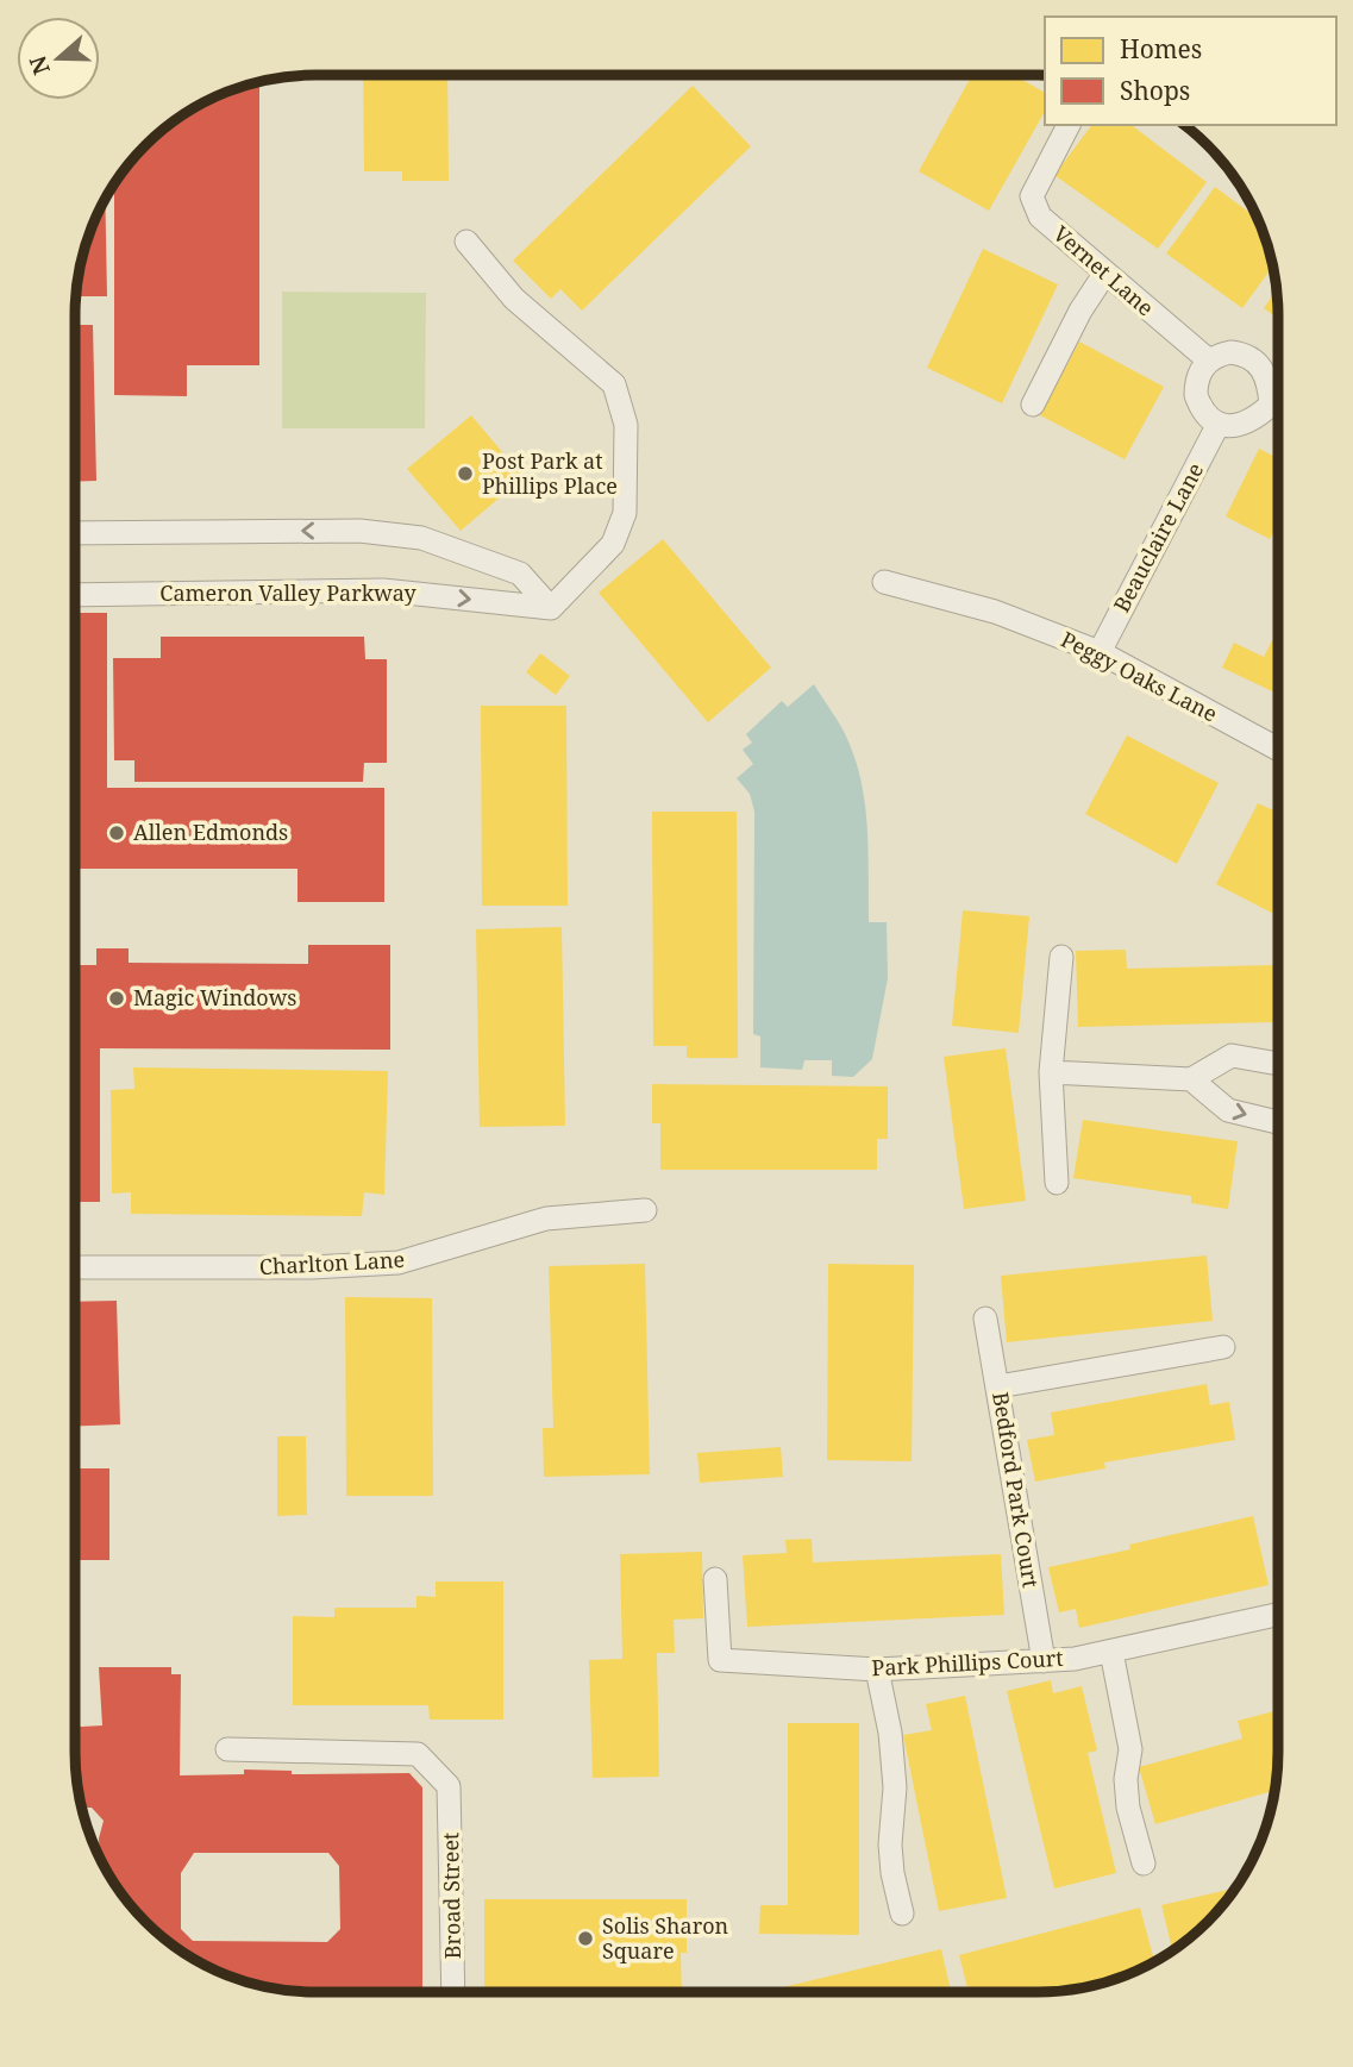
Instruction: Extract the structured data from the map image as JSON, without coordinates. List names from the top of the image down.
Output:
{
  "streets": {
    "street": [
      "Vernet Lane",
      "Beauclaire Lane",
      "Cameron Valley Parkway",
      "Peggy Oaks Lane",
      "Charlton Lane",
      "Bedford Park Court",
      "Park Phillips Court",
      "Broad Street"
    ]
  },
  "crossings": [
    ["Vernet Lane", "Beauclaire Lane"],
    ["Beauclaire Lane", "Peggy Oaks Lane"],
    ["Bedford Park Court", "Park Phillips Court"]
  ],
  "places": [
    "Post Park at Phillips Place",
    "Allen Edmonds",
    "Magic Windows",
    "Solis Sharon Square"
  ],
  "legend": ["Homes", "Shops"],
  "north": "left"
}
